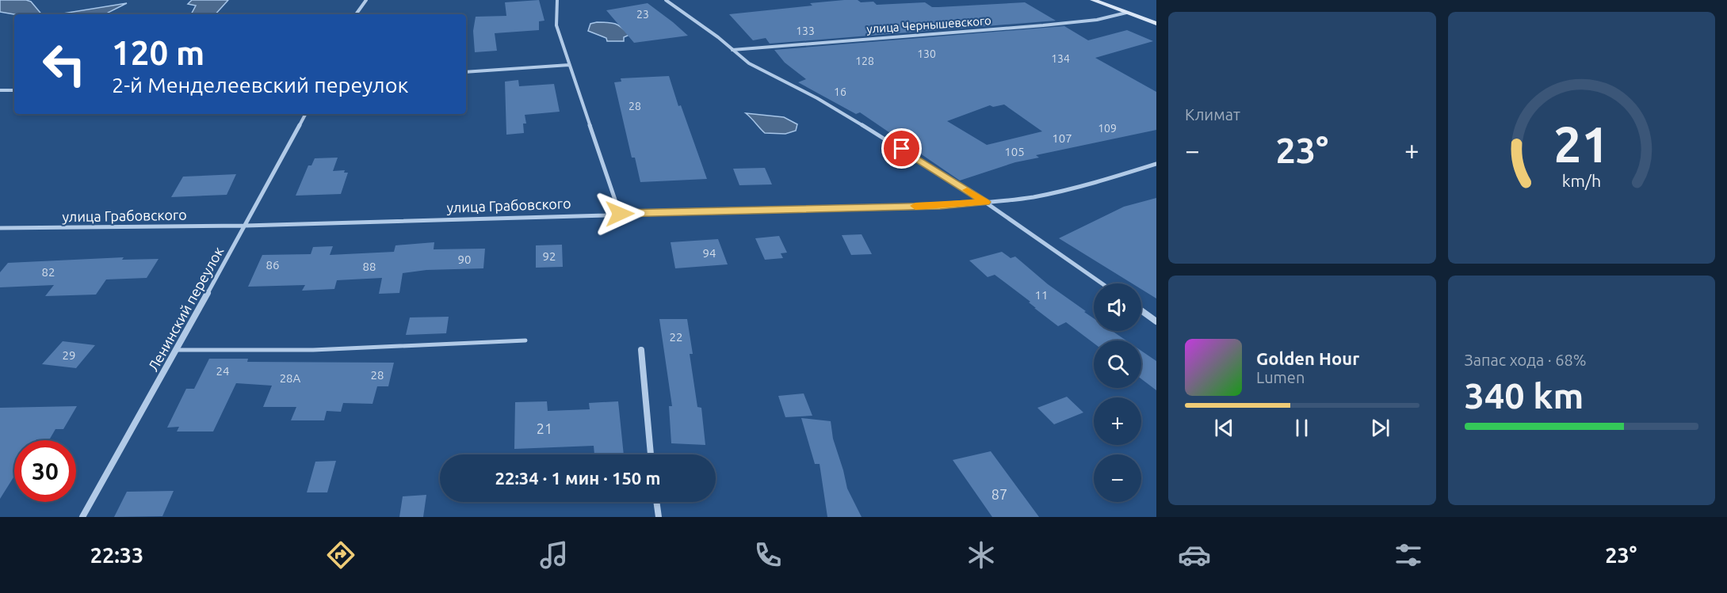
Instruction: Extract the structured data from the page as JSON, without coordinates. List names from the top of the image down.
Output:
{
  "streets": {
    "street": ["улица Чернышевского", "улица Грабовского", "Ленинский переулок"]
  },
  "crossings": [
    ["улица Грабовского", "Ленинский переулок"]
  ],
  "house_numbers": [
    "23",
    "133",
    "130",
    "134",
    "128",
    "16",
    "28",
    "109",
    "107",
    "105",
    "94",
    "92",
    "90",
    "86",
    "88",
    "82",
    "11",
    "22",
    "29",
    "24",
    "28",
    "28А",
    "21",
    "87"
  ],
  "page": {
    "tile": [
      "Климат",
      ["Запас хода · 68%", "340 km"]
    ],
    "turn": ["120 m", "2-й Менделеевский переулок"],
    "heat": ["−", "23°", "+"],
    "map_buttons": ["+", "−"],
    "song": ["Golden Hour", "Lumen"],
    "limit": "30",
    "trip": "22:34 · 1 мин · 150 m",
    "tabs": ["22:33", "23°"],
    "gauge": ["21", "km/h"]
  }
}
